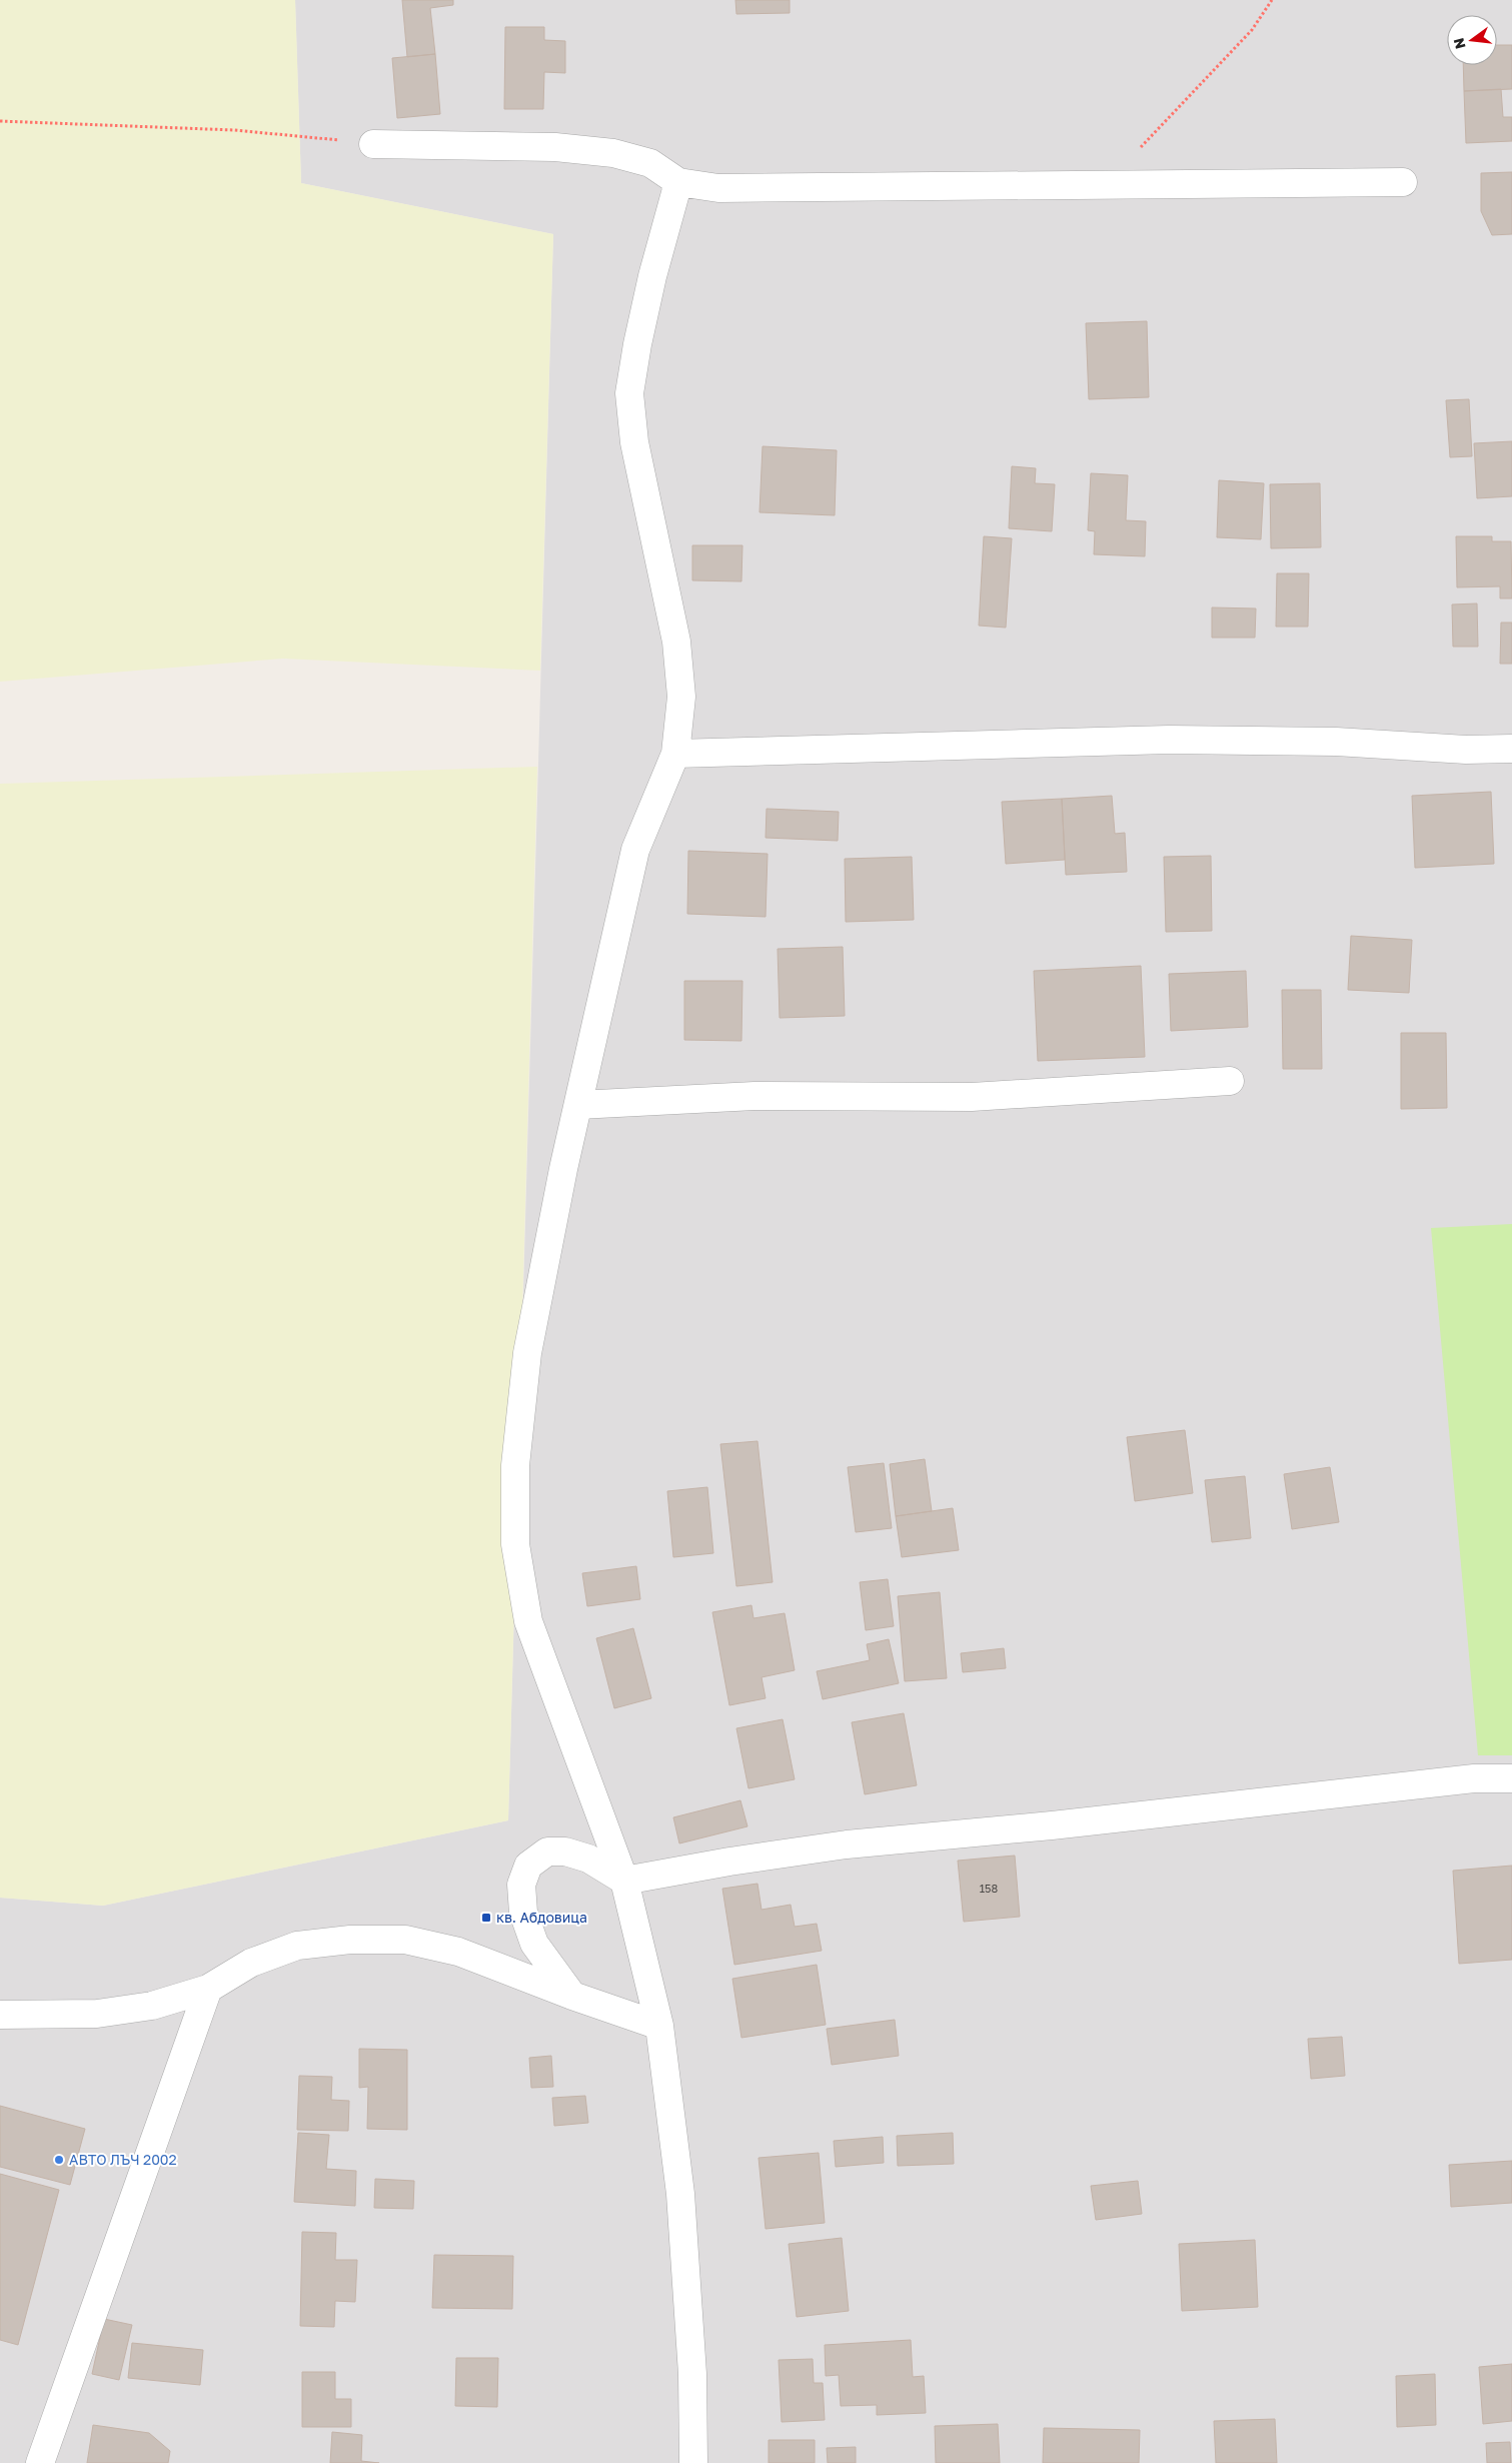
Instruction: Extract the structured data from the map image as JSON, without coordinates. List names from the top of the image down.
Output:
{
  "places": {
    "transit": ["кв. Абдовица"],
    "other": ["АВТО ЛЪЧ 2002"]
  },
  "house_numbers": ["158"],
  "north": "left"
}
